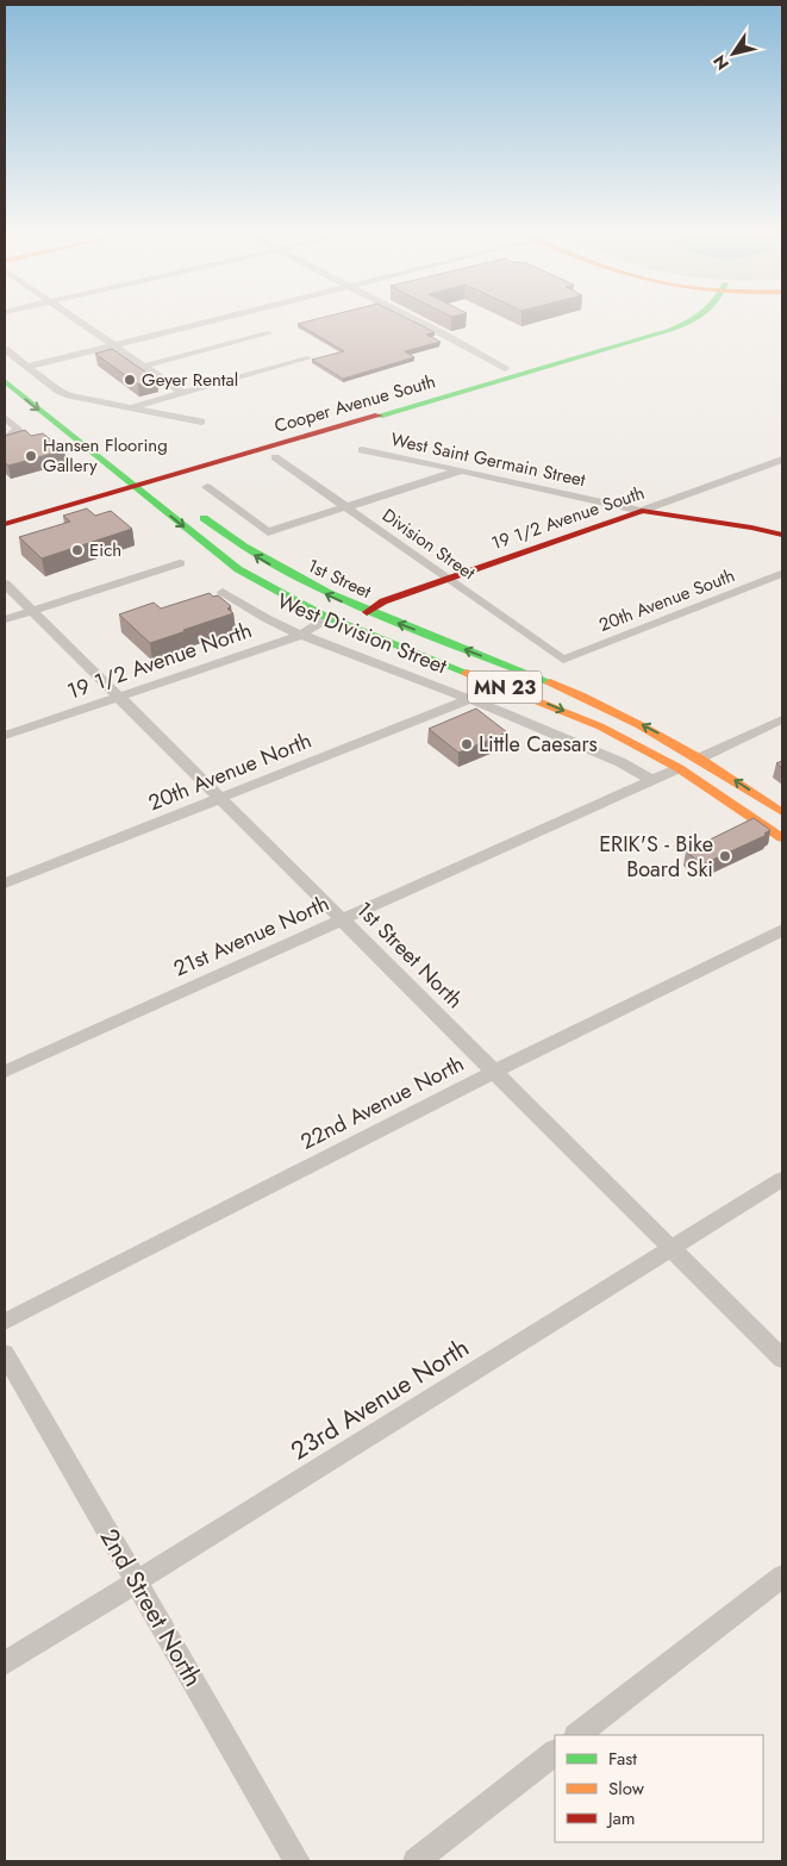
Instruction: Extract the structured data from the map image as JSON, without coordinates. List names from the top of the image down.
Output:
{
  "streets": {
    "main road": [
      "Cooper Avenue South",
      "West Saint Germain Street",
      "19 1/2 Avenue South",
      "1st Street",
      "MN 23"
    ],
    "street": [
      "Division Street",
      "20th Avenue South",
      "West Division Street",
      "19 1/2 Avenue North",
      "20th Avenue North",
      "21st Avenue North",
      "1st Street North",
      "22nd Avenue North",
      "23rd Avenue North",
      "2nd Street North"
    ]
  },
  "crossings": [
    ["West Saint Germain Street", "19 1/2 Avenue South"],
    ["19 1/2 Avenue South", "Division Street"],
    ["19 1/2 Avenue South", "1st Street"],
    ["Division Street", "20th Avenue South"],
    ["1st Street", "19 1/2 Avenue North"],
    ["1st Street", "MN 23"],
    ["1st Street", "21st Avenue North"],
    ["West Division Street", "19 1/2 Avenue North"],
    ["West Division Street", "20th Avenue North"],
    ["West Division Street", "21st Avenue North"],
    ["19 1/2 Avenue North", "1st Street North"],
    ["MN 23", "21st Avenue North"],
    ["20th Avenue North", "1st Street North"],
    ["21st Avenue North", "1st Street North"],
    ["1st Street North", "22nd Avenue North"],
    ["1st Street North", "23rd Avenue North"],
    ["23rd Avenue North", "2nd Street North"]
  ],
  "places": [
    "Geyer Rental",
    "Hansen Flooring Gallery",
    "Eich",
    "Little Caesars",
    "ERIK'S - Bike Board Ski"
  ],
  "legend": ["Fast", "Slow", "Jam"],
  "north": "bottom left"
}
